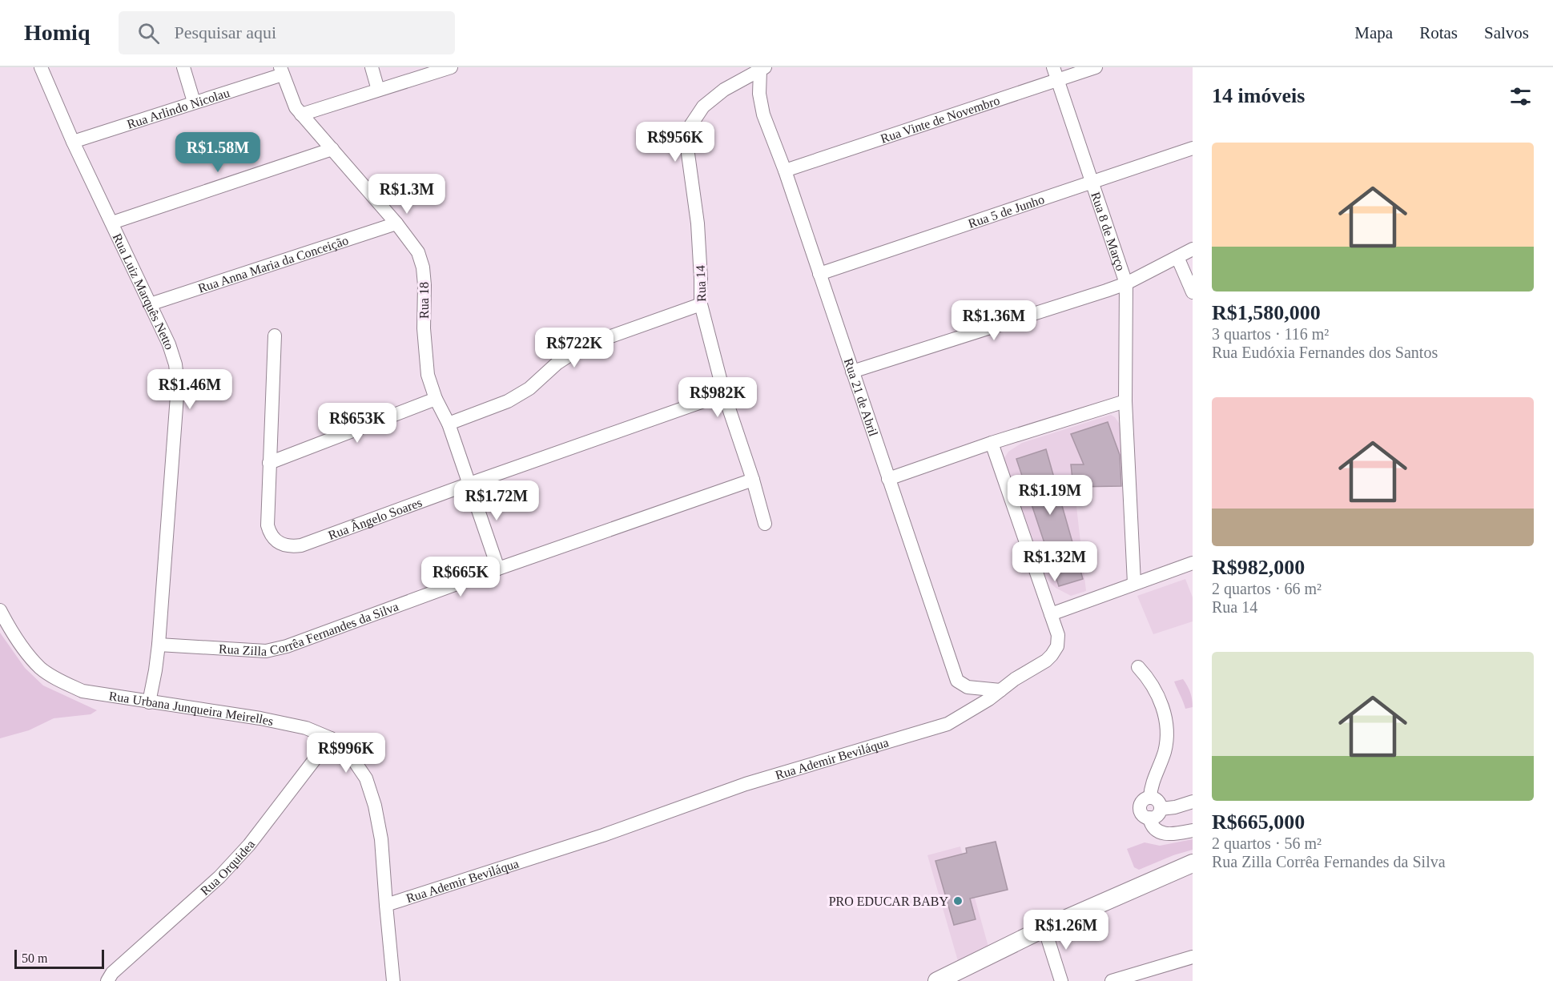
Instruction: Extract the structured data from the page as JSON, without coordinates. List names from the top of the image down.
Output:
{
  "streets": {
    "street": [
      "Rua Arlindo Nicolau",
      "Rua Vinte de Novembro",
      "Rua 5 de Junho",
      "Rua 8 de Março",
      "Rua Anna Maria da Conceição",
      "Rua 14",
      "Rua Luiz Marquês Netto",
      "Rua 18",
      "Rua 21 de Abril",
      "Rua Ângelo Soares",
      "Rua Zilla Corrêa Fernandes da Silva",
      "Rua Urbana Junqueira Meirelles",
      "Rua Ademir Beviláqua",
      "Rua Orquidea"
    ]
  },
  "crossings": [
    ["Rua Arlindo Nicolau", "Rua Luiz Marquês Netto"],
    ["Rua Arlindo Nicolau", "Rua 18"],
    ["Rua Vinte de Novembro", "Rua 8 de Março"],
    ["Rua Vinte de Novembro", "Rua 21 de Abril"],
    ["Rua 5 de Junho", "Rua 8 de Março"],
    ["Rua 5 de Junho", "Rua 21 de Abril"],
    ["Rua Anna Maria da Conceição", "Rua Luiz Marquês Netto"],
    ["Rua Anna Maria da Conceição", "Rua 18"],
    ["Rua 14", "Rua 21 de Abril"],
    ["Rua 14", "Rua Ângelo Soares"],
    ["Rua 14", "Rua Zilla Corrêa Fernandes da Silva"],
    ["Rua Luiz Marquês Netto", "Rua Zilla Corrêa Fernandes da Silva"],
    ["Rua Luiz Marquês Netto", "Rua Urbana Junqueira Meirelles"],
    ["Rua 18", "Rua Ângelo Soares"],
    ["Rua 18", "Rua Zilla Corrêa Fernandes da Silva"],
    ["Rua 21 de Abril", "Rua Ademir Beviláqua"],
    ["Rua Urbana Junqueira Meirelles", "Rua Ademir Beviláqua"],
    ["Rua Urbana Junqueira Meirelles", "Rua Orquidea"]
  ],
  "places": ["PRO EDUCAR BABY"],
  "scale_bar": "50 m",
  "page": {
    "header": "Homiq",
    "search": "Pesquisar aqui",
    "nav": ["Mapa", "Rotas", "Salvos"],
    "heading": "14 imóveis",
    "price": [
      "R$956K",
      "R$1.58M",
      "R$1.3M",
      "R$1.36M",
      "R$722K",
      "R$1.46M",
      "R$982K",
      "R$653K",
      "R$1.19M",
      "R$1.72M",
      "R$1.32M",
      "R$665K",
      "R$996K",
      "R$1.26M"
    ],
    "list": [
      {
        "name": "R$1,580,000",
        "note": "3 quartos · 116 m² · Rua Eudóxia Fernandes dos Santos"
      },
      {
        "name": "R$982,000",
        "note": "2 quartos · 66 m² · Rua 14"
      },
      {
        "name": "R$665,000",
        "note": "2 quartos · 56 m² · Rua Zilla Corrêa Fernandes da Silva"
      }
    ],
    "scale": "50 m"
  }
}
